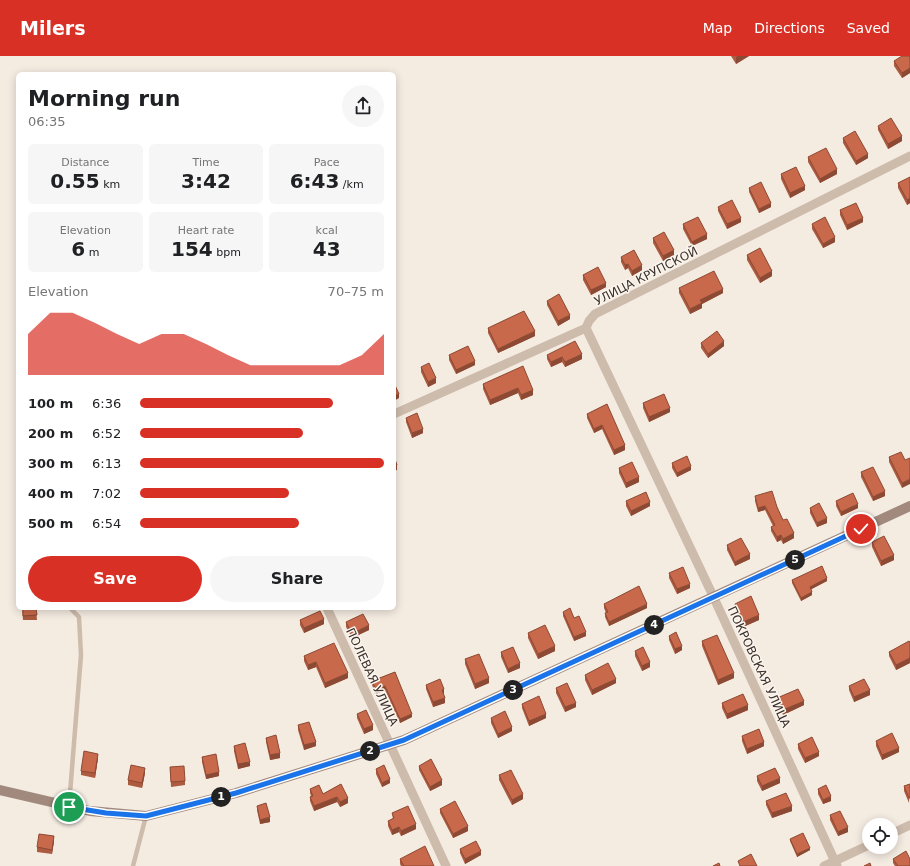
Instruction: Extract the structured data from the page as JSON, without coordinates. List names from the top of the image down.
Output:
{
  "streets": {
    "street": ["УЛИЦА КРУПСКОЙ", "ПОКРОВСКАЯ УЛИЦА", "ПОЛЕВАЯ УЛИЦА"]
  },
  "crossings": [
    ["УЛИЦА КРУПСКОЙ", "ПОКРОВСКАЯ УЛИЦА"]
  ],
  "page": {
    "header": "Milers",
    "nav": ["Map", "Directions", "Saved"],
    "heading": ["Morning run", "06:35"],
    "stats": [
      ["Distance", "0.55 km"],
      ["Time", "3:42"],
      ["Pace", "6:43 /km"],
      ["Elevation", "6 m"],
      ["Heart rate", "154 bpm"],
      ["kcal", "43"]
    ],
    "chart": ["Elevation", "70–75 m"],
    "list": [
      {
        "name": "100 m",
        "note": "6:36"
      },
      {
        "name": "200 m",
        "note": "6:52"
      },
      {
        "name": "300 m",
        "note": "6:13"
      },
      {
        "name": "400 m",
        "note": "7:02"
      },
      {
        "name": "500 m",
        "note": "6:54"
      }
    ],
    "buttons": ["Save", "Share"],
    "pins": [
      "5",
      "4",
      "3",
      "2",
      "1"
    ]
  }
}
